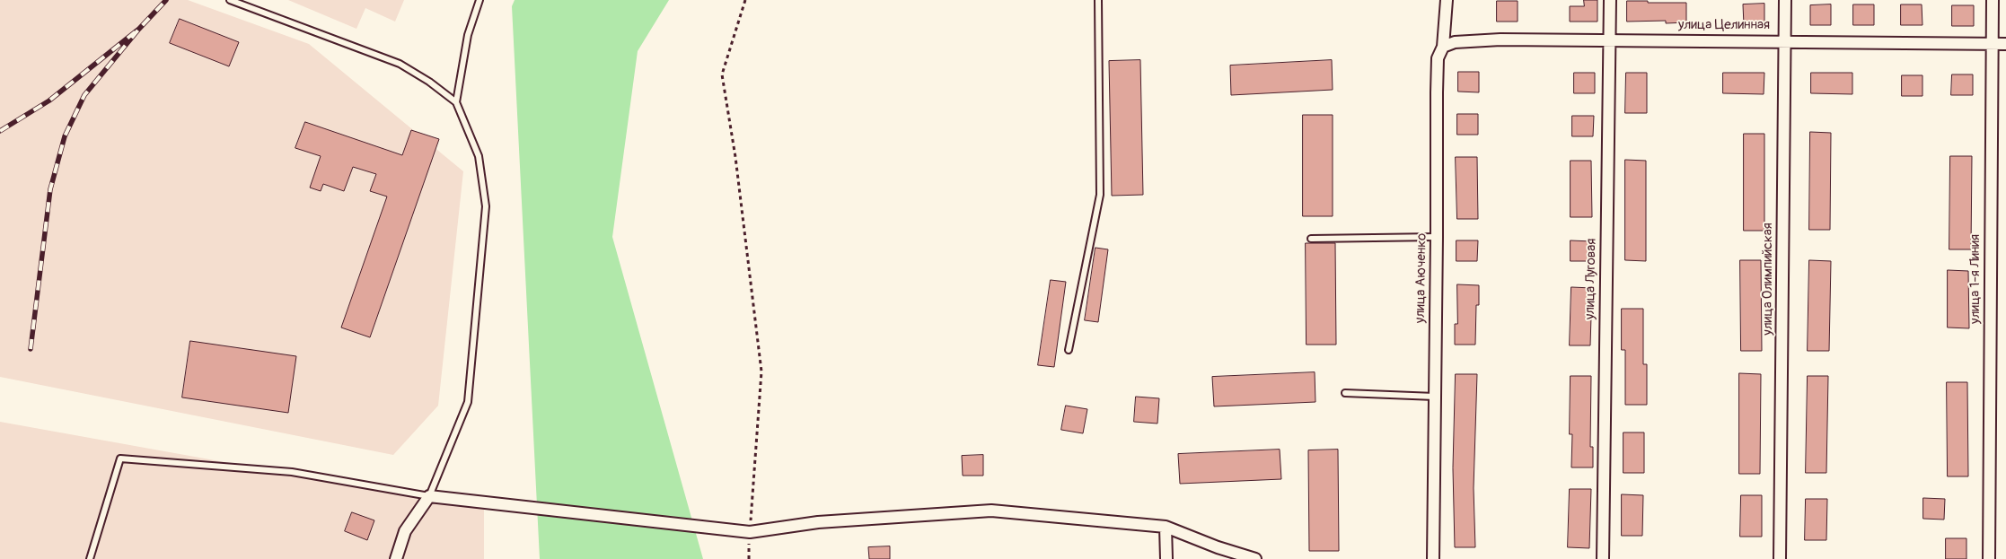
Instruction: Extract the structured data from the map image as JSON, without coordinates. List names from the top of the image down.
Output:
{
  "streets": {
    "street": [
      "улица Целинная",
      "улица Аюченко",
      "улица Луговая",
      "улица Олимпийская",
      "улица 1-я Линия"
    ]
  },
  "crossings": [
    ["улица Целинная", "улица Аюченко"],
    ["улица Целинная", "улица Луговая"],
    ["улица Целинная", "улица Олимпийская"],
    ["улица Целинная", "улица 1-я Линия"]
  ]
}
